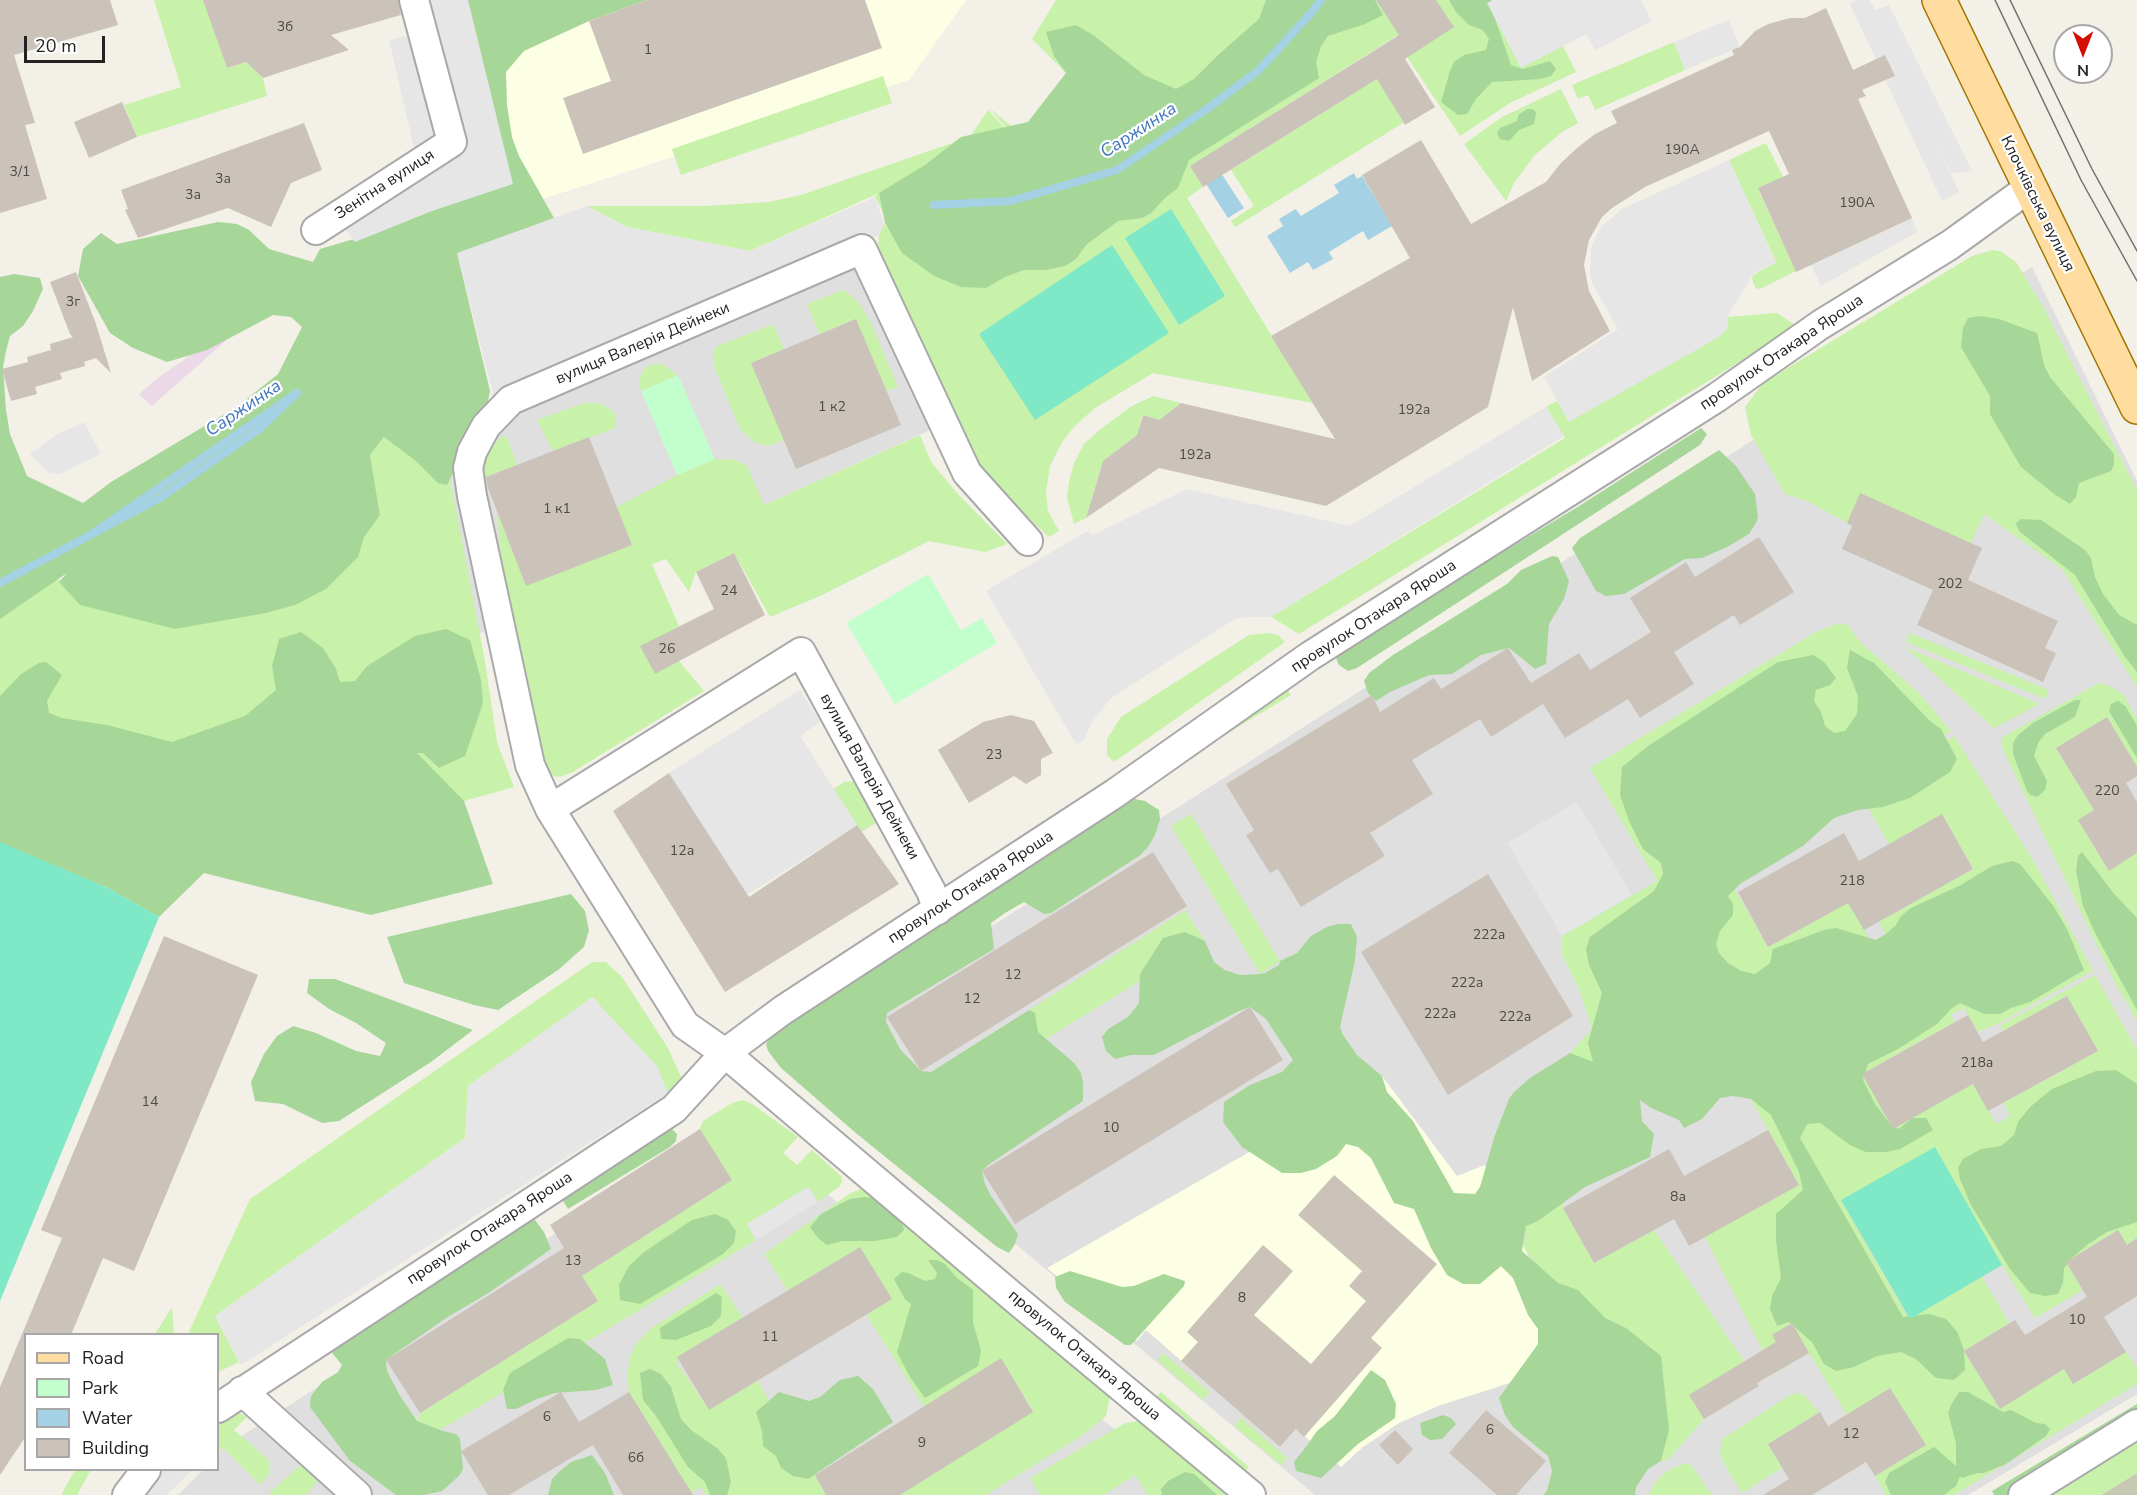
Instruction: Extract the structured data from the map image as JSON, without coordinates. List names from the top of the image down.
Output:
{
  "streets": {
    "main road": ["Клочківська вулиця"],
    "street": ["Зенітна вулиця", "вулиця Валерія Дейнеки", "провулок Отакара Яроша"]
  },
  "crossings": [
    ["Клочківська вулиця", "провулок Отакара Яроша"],
    ["вулиця Валерія Дейнеки", "провулок Отакара Яроша"]
  ],
  "water": ["Саржинка"],
  "house_numbers": [
    "3б",
    "1",
    "190А",
    "3/1",
    "3а",
    "3а",
    "190А",
    "3г",
    "1 к2",
    "192а",
    "192а",
    "1 к1",
    "202",
    "24",
    "26",
    "23",
    "220",
    "12а",
    "218",
    "222а",
    "12",
    "222а",
    "12",
    "222а",
    "222а",
    "218а",
    "14",
    "10",
    "8а",
    "13",
    "8",
    "10",
    "11",
    "6",
    "6",
    "12",
    "9",
    "6б"
  ],
  "legend": [
    "Road",
    "Park",
    "Water",
    "Building"
  ],
  "scale_bar": "20 m",
  "north": "bottom"
}
